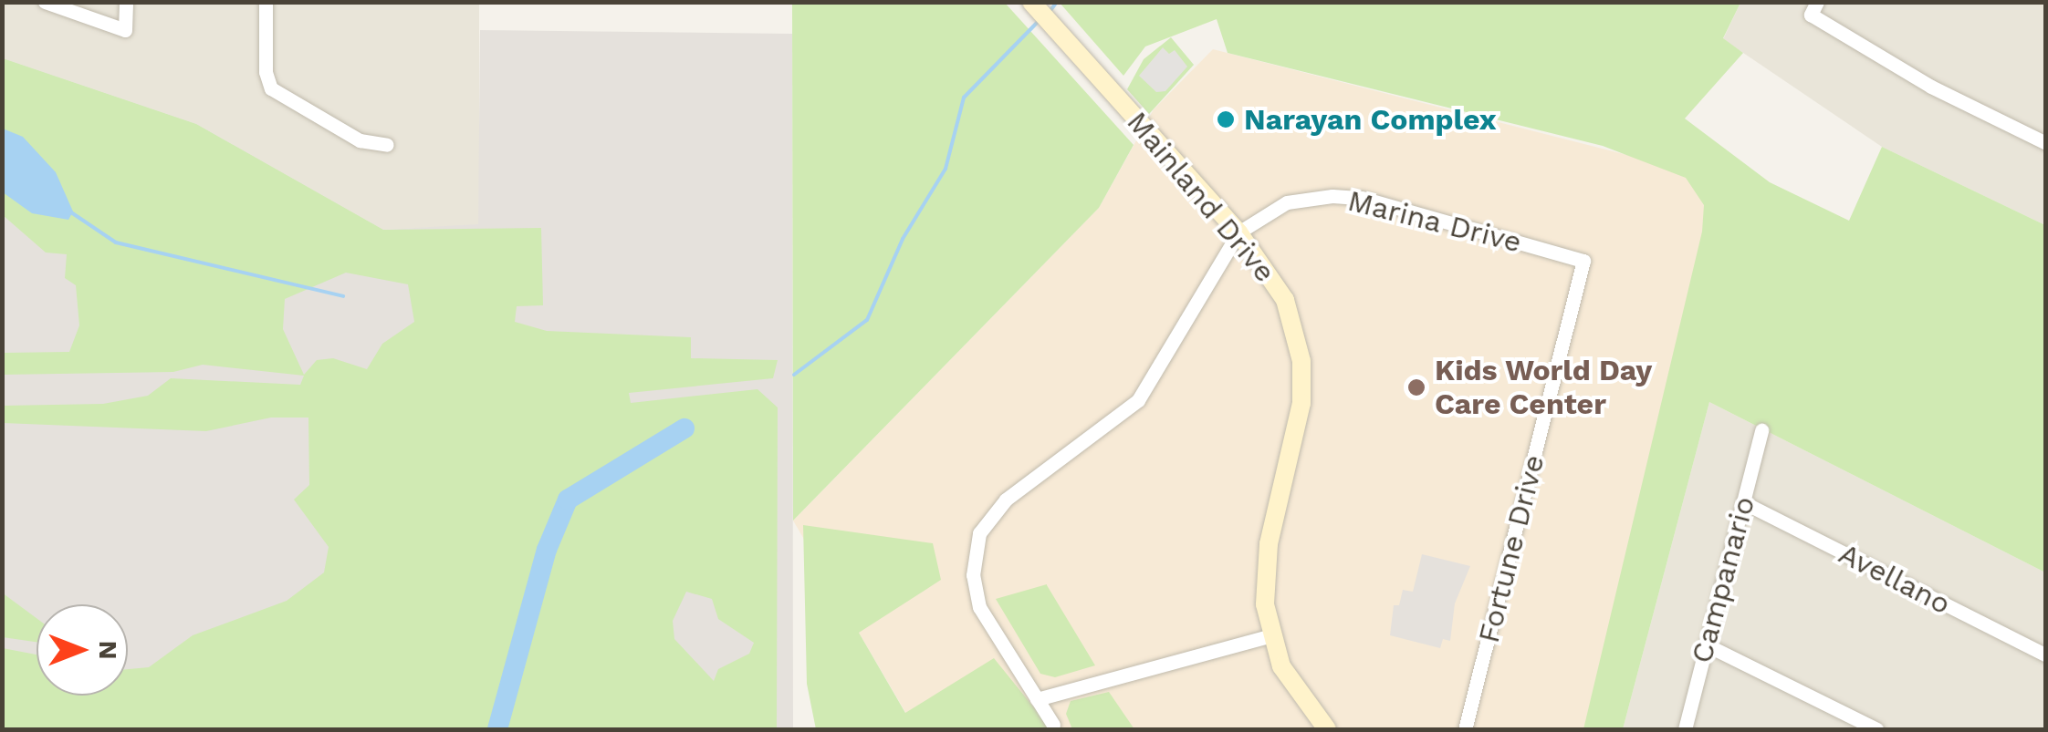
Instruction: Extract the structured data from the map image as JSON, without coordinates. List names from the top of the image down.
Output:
{
  "streets": {
    "main road": ["Mainland Drive"],
    "street": [
      "Marina Drive",
      "Fortune Drive",
      "Avellano",
      "Campanario"
    ]
  },
  "crossings": [
    ["Mainland Drive", "Marina Drive"],
    ["Marina Drive", "Fortune Drive"],
    ["Avellano", "Campanario"]
  ],
  "places": ["Narayan Complex", "Kids World Day Care Center"],
  "north": "right"
}
